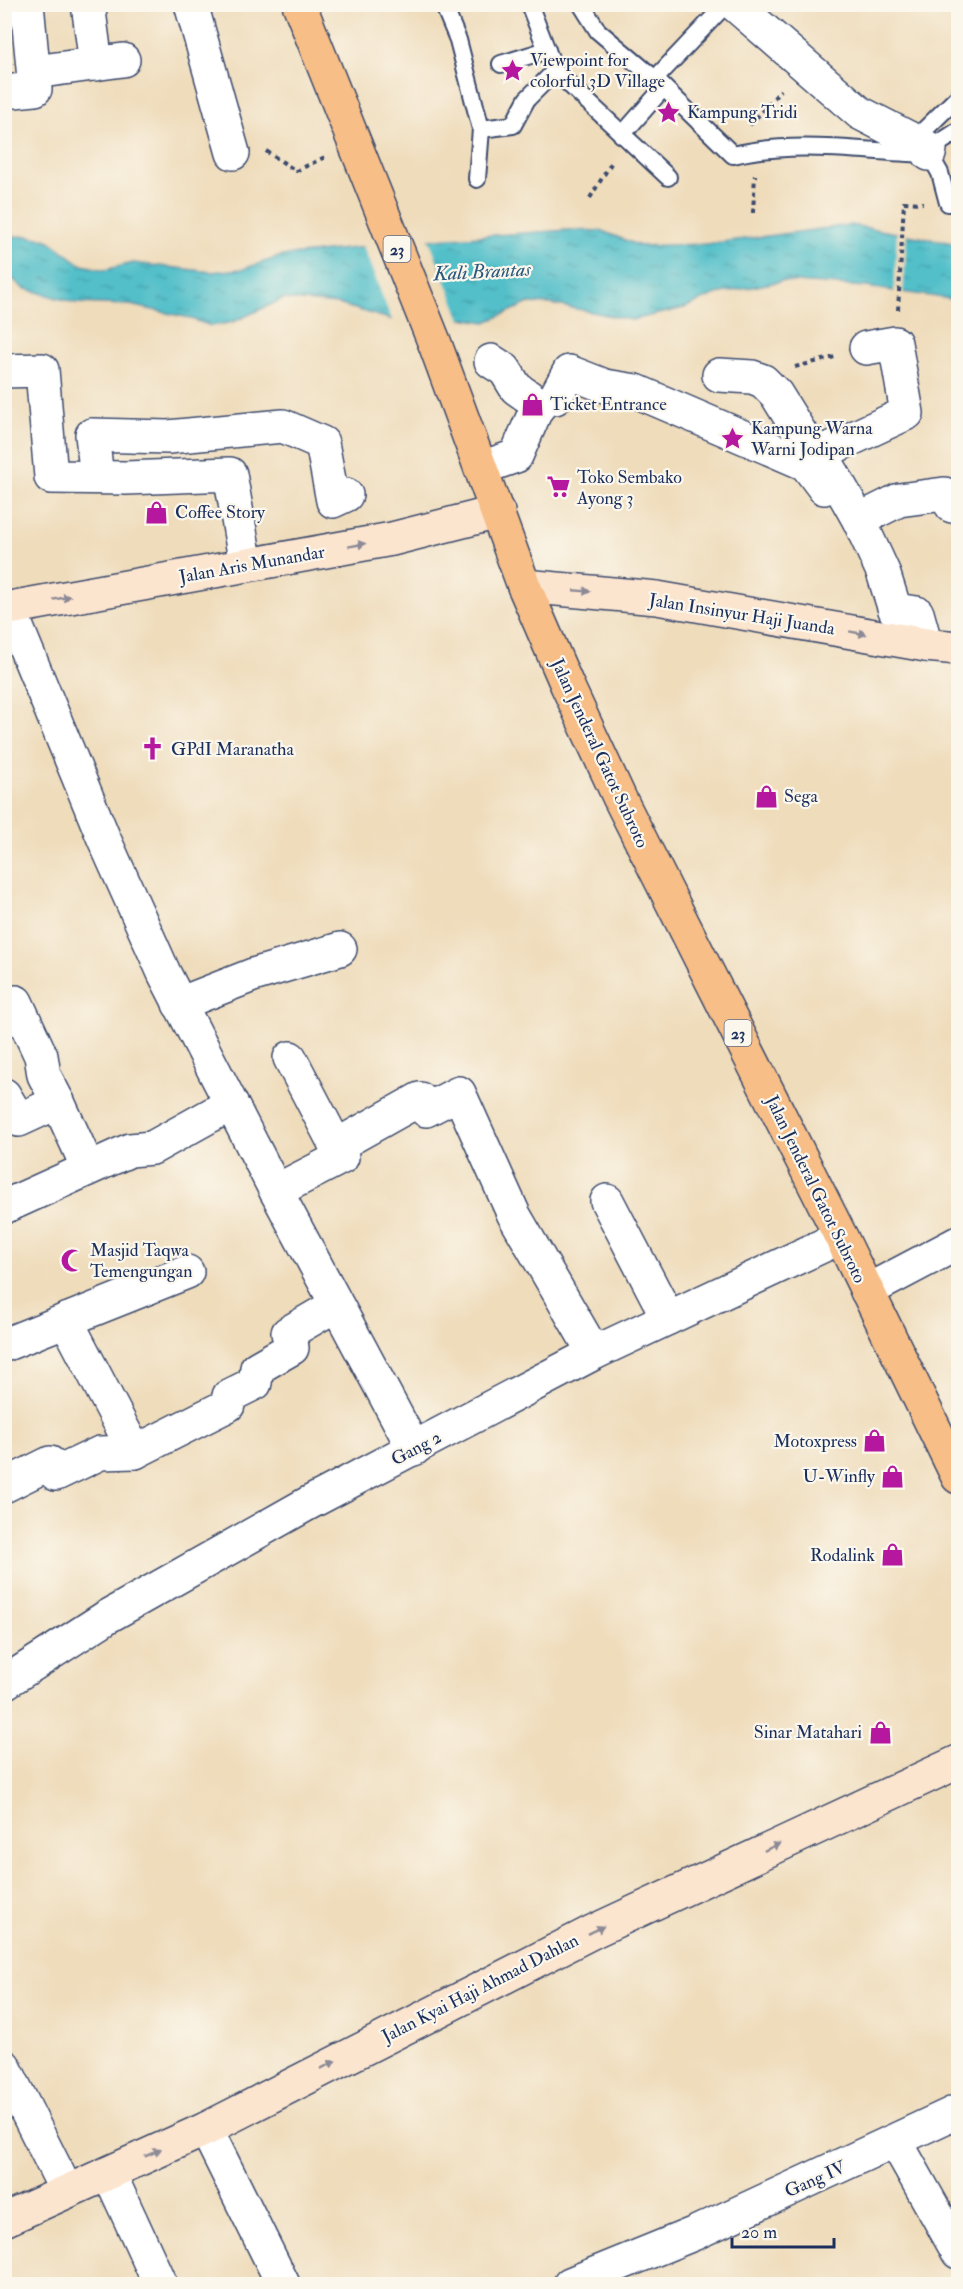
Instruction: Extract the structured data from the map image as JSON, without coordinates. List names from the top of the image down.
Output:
{
  "streets": {
    "highway": ["23", "Jalan Jenderal Gatot Subroto"],
    "main road": ["Jalan Aris Munandar", "Jalan Insinyur Haji Juanda", "Jalan Kyai Haji Ahmad Dahlan"],
    "street": ["Gang 2", "Gang IV"]
  },
  "crossings": [
    ["Jalan Aris Munandar", "Jalan Jenderal Gatot Subroto"],
    ["Jalan Insinyur Haji Juanda", "Jalan Jenderal Gatot Subroto"],
    ["Jalan Jenderal Gatot Subroto", "Gang 2"]
  ],
  "one_way": ["Jalan Aris Munandar", "Jalan Insinyur Haji Juanda", "Jalan Kyai Haji Ahmad Dahlan"],
  "water": ["Kali Brantas"],
  "places": {
    "place": ["Viewpoint for colorful 3D Village", "Kampung Tridi", "Kampung Warna Warni Jodipan"],
    "shop": [
      "Ticket Entrance",
      "Coffee Story",
      "Sega",
      "Motoxpress",
      "U-Winfly",
      "Rodalink",
      "Sinar Matahari"
    ],
    "supermarket": ["Toko Sembako Ayong 3"],
    "church": ["GPdI Maranatha"],
    "mosque": ["Masjid Taqwa Temengungan"]
  },
  "scale_bar": "20 m"
}
